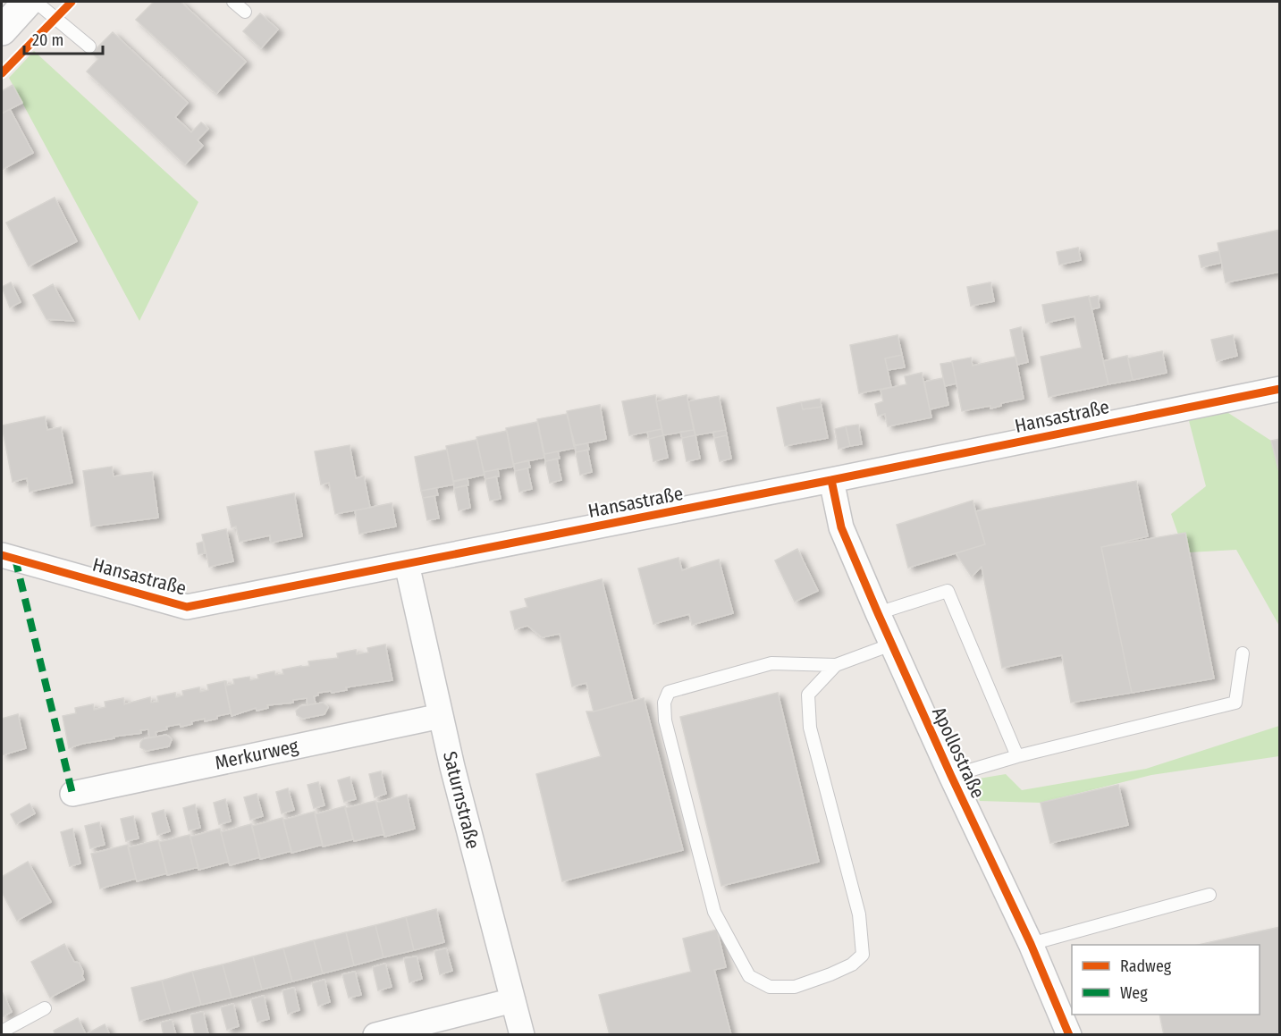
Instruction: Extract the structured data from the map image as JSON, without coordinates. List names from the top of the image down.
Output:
{
  "streets": {
    "street": [
      "Hansastraße",
      "Apollostraße",
      "Merkurweg",
      "Saturnstraße"
    ]
  },
  "crossings": [
    ["Hansastraße", "Apollostraße"],
    ["Hansastraße", "Saturnstraße"],
    ["Merkurweg", "Saturnstraße"]
  ],
  "legend": ["Radweg", "Weg"],
  "scale_bar": "20 m"
}
